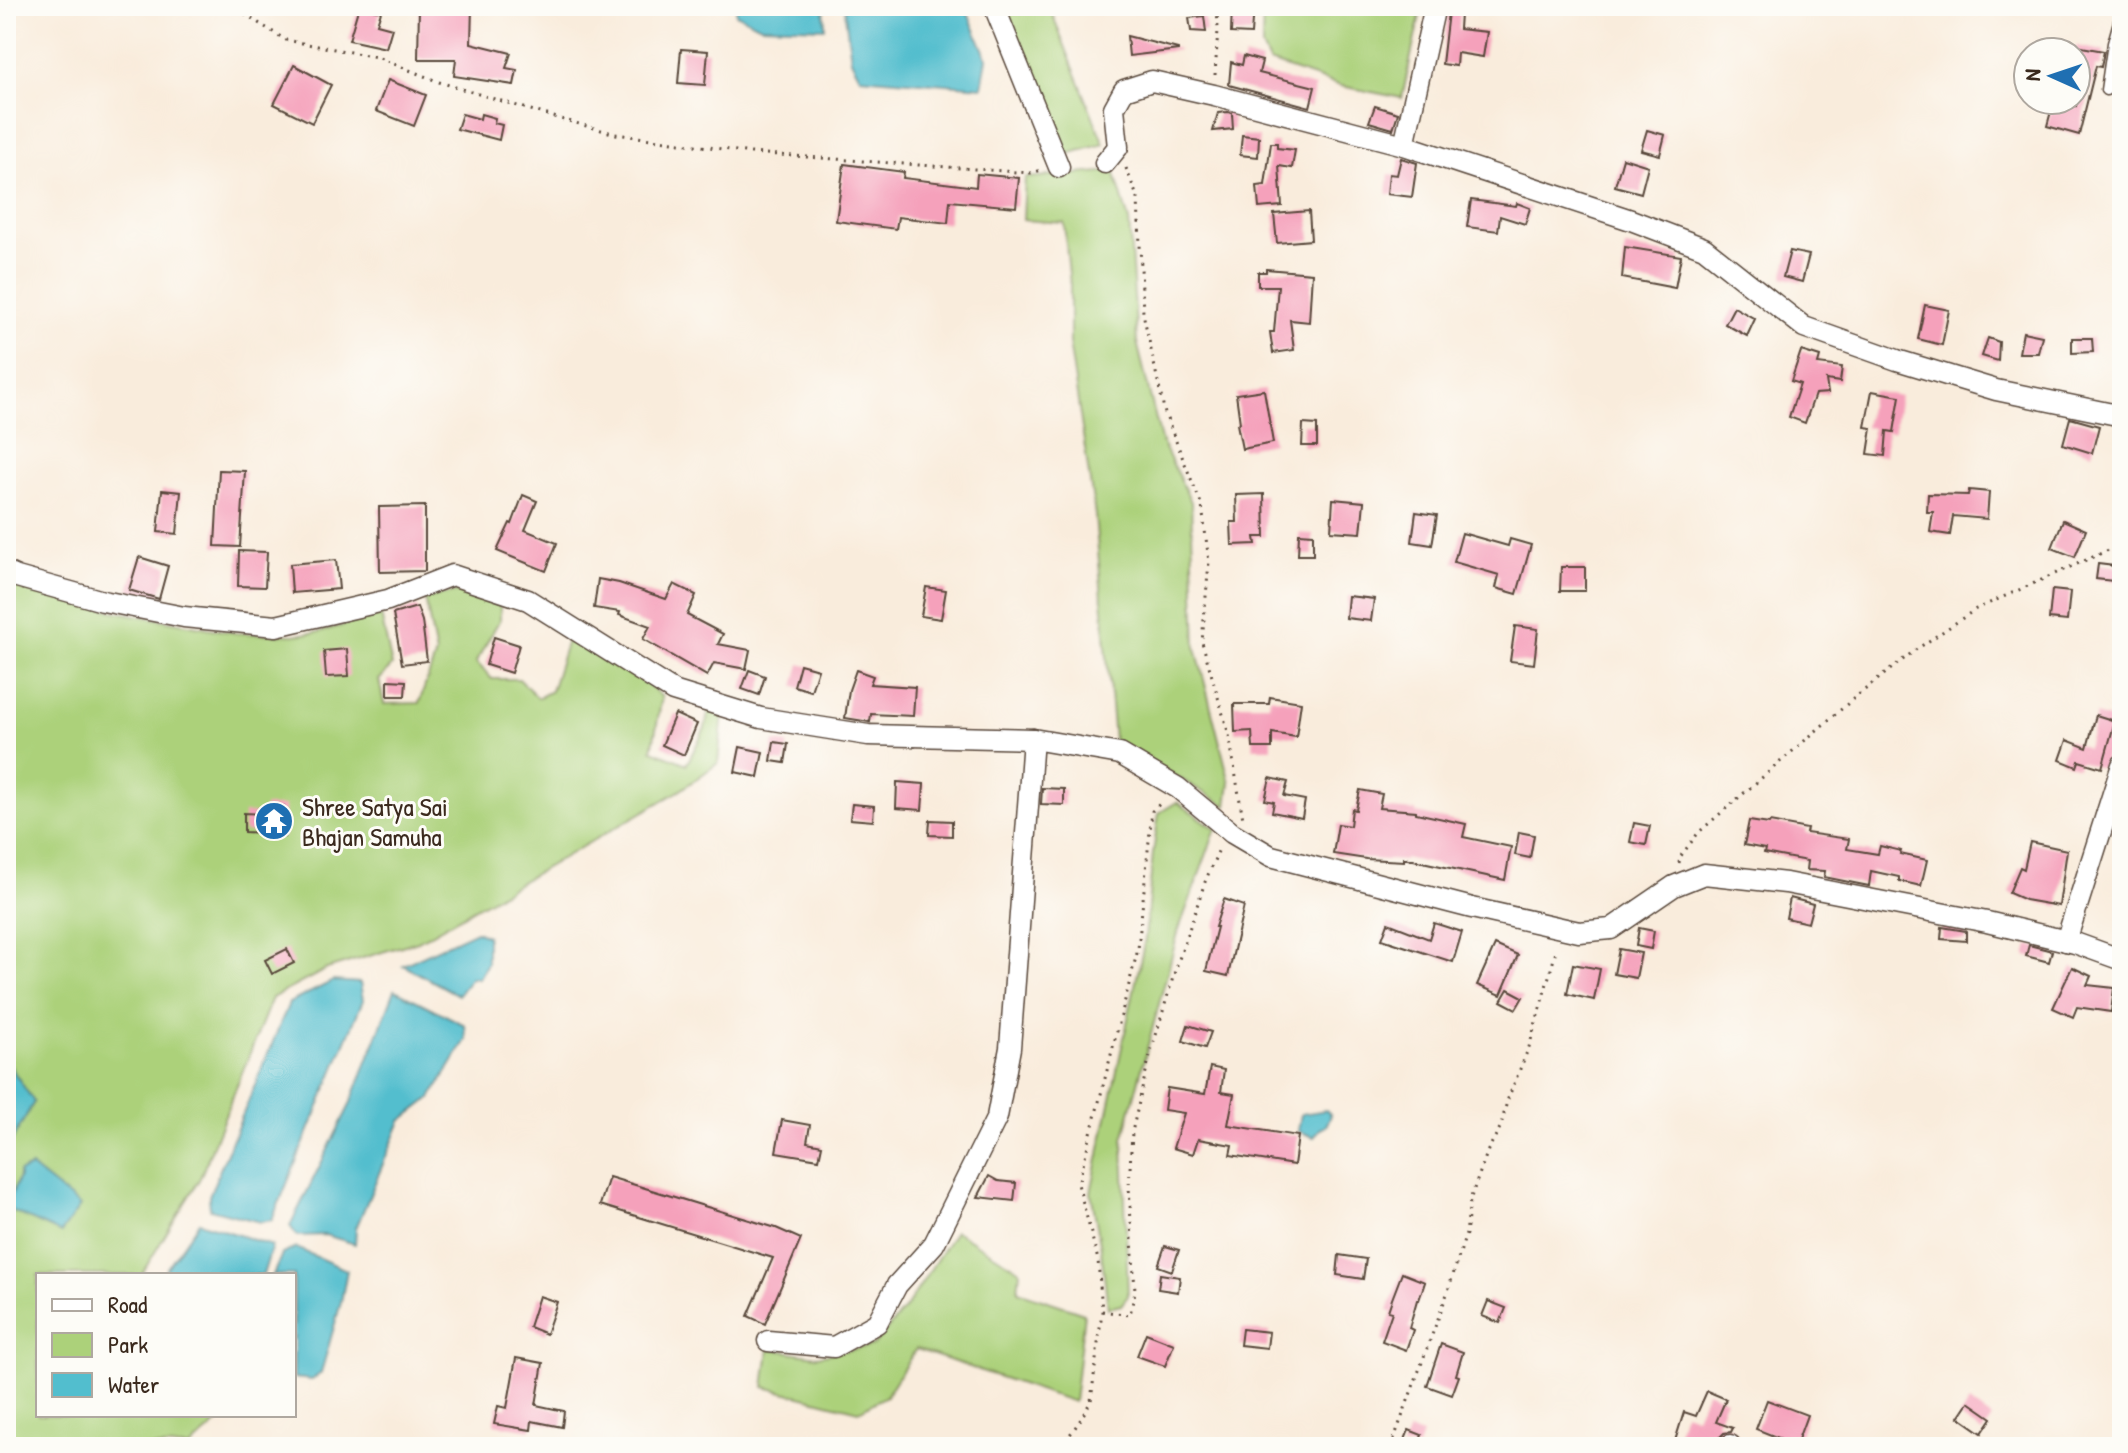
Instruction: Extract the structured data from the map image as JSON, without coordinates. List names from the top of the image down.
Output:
{
  "places": {
    "temple": ["Shree Satya Sai Bhajan Samuha"]
  },
  "legend": ["Road", "Park", "Water"],
  "north": "left"
}
